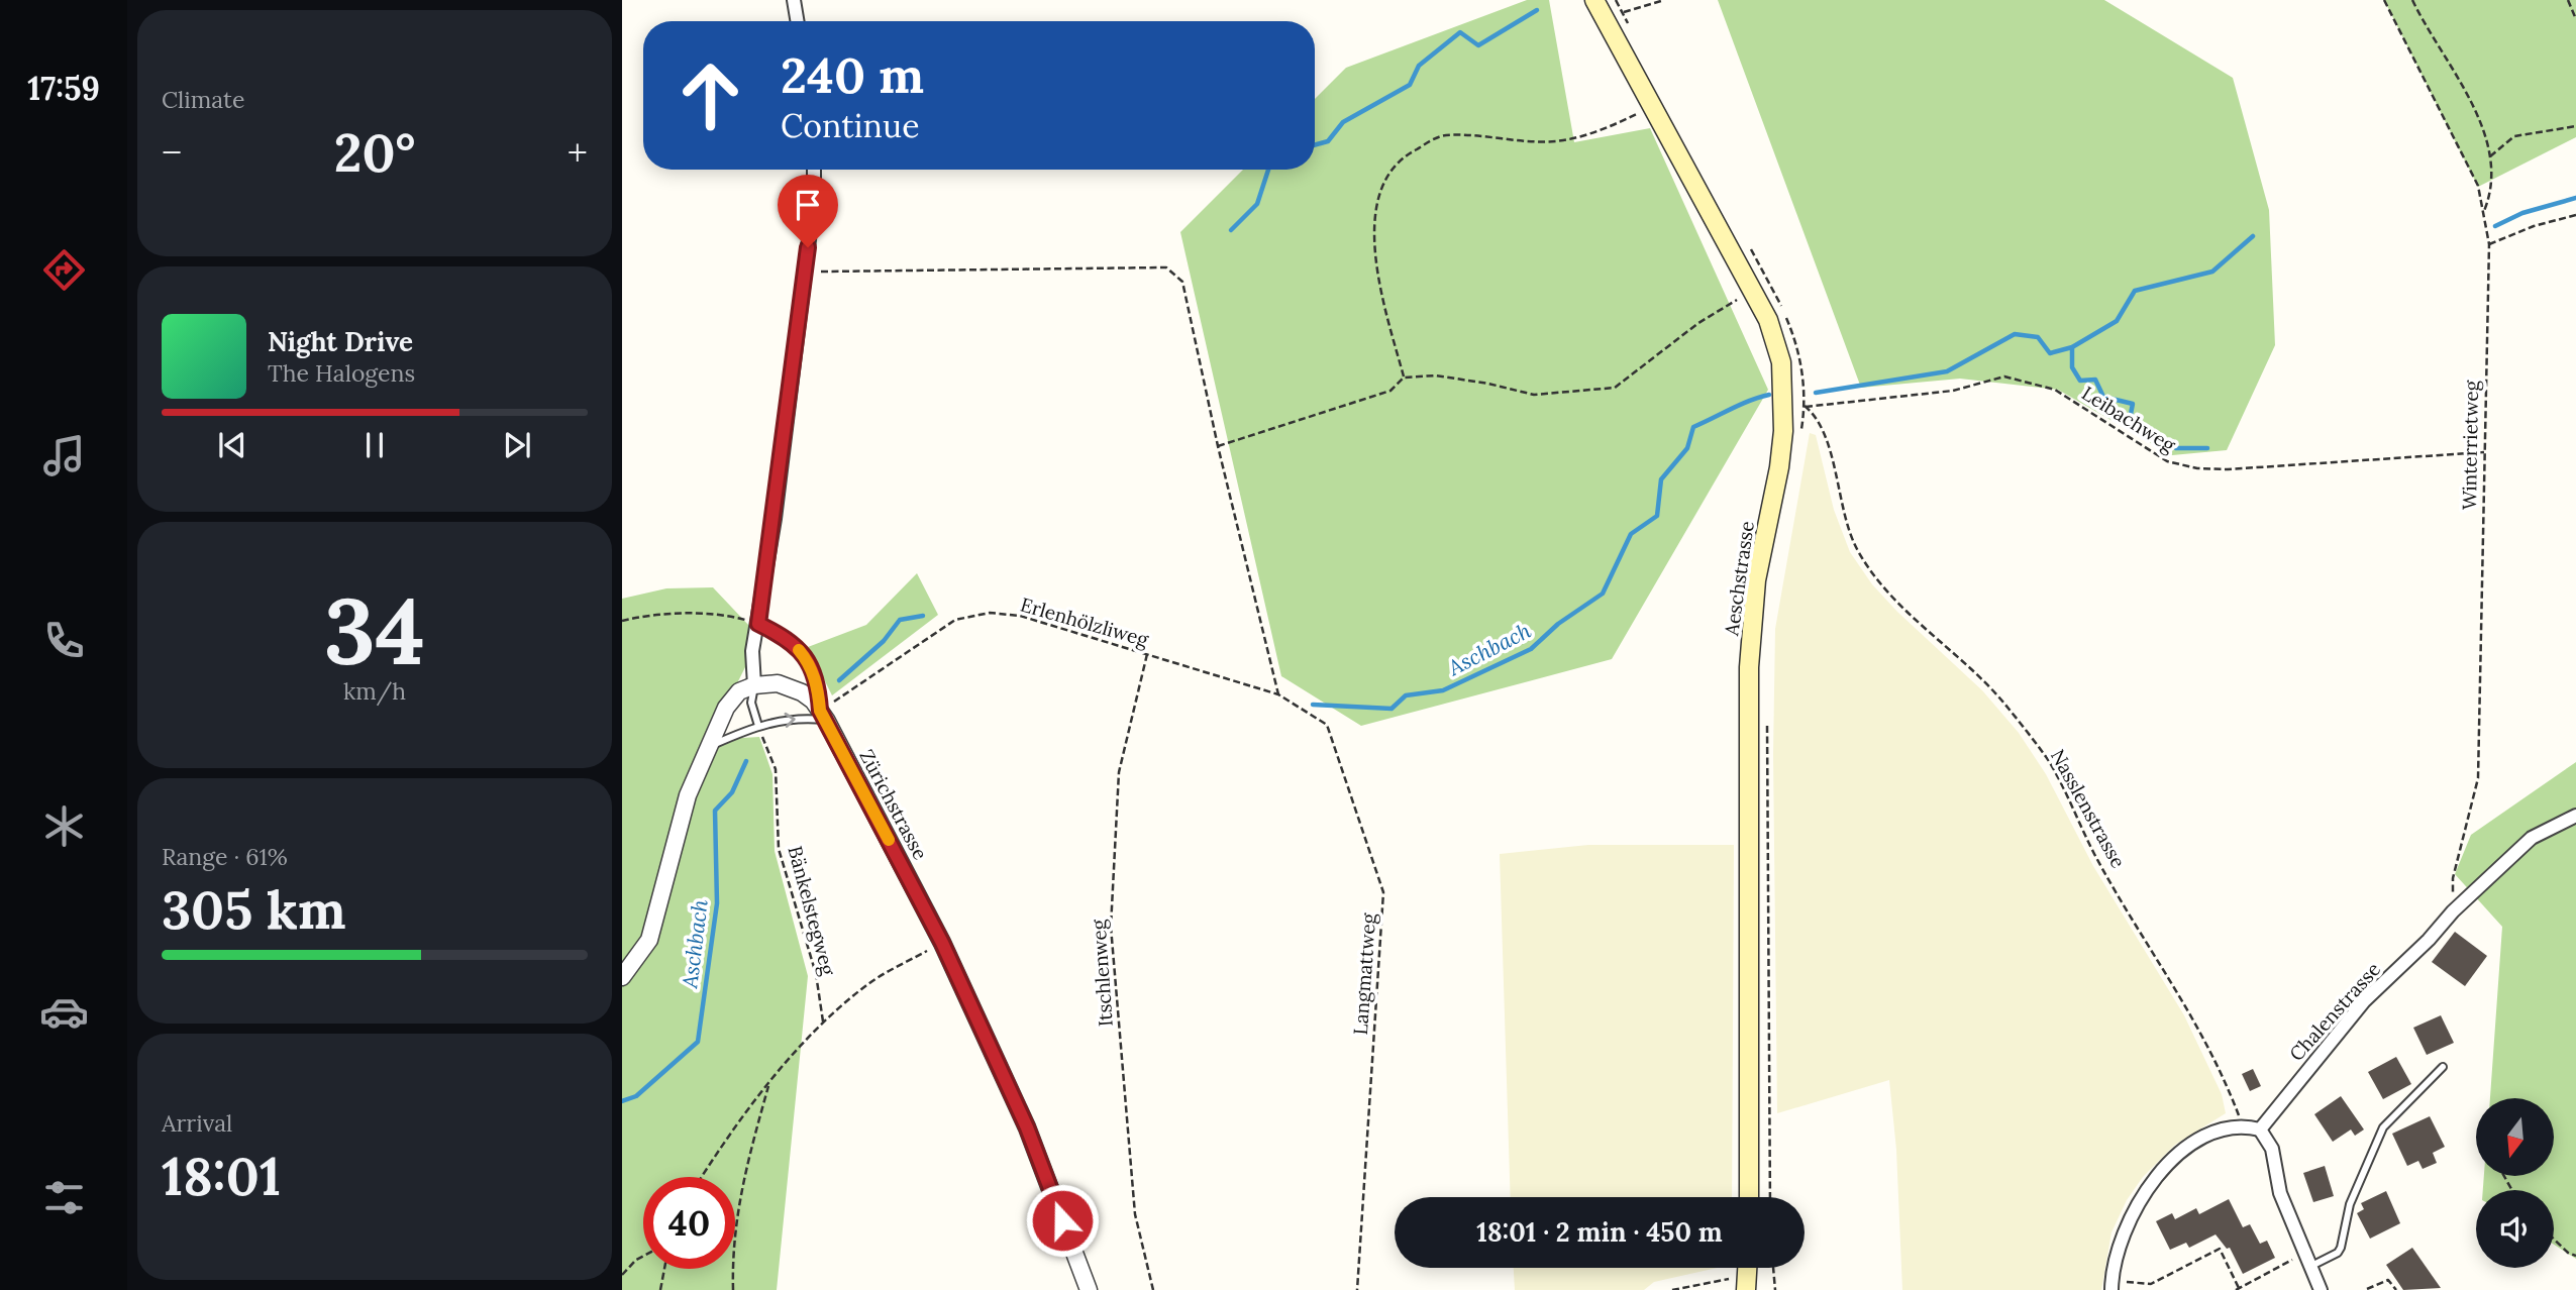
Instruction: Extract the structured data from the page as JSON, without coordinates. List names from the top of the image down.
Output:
{
  "streets": {
    "main road": ["Aeschstrasse"],
    "street": ["Zürichstrasse", "Chalenstrasse"],
    "path": [
      "Leibachweg",
      "Winterrietweg",
      "Erlenhölzliweg",
      "Nasslenstrasse",
      "Bänkelstegweg",
      "Itschlenweg",
      "Langmattweg"
    ]
  },
  "crossings": [
    ["Leibachweg", "Winterrietweg"],
    ["Leibachweg", "Nasslenstrasse"],
    ["Winterrietweg", "Chalenstrasse"],
    ["Erlenhölzliweg", "Zürichstrasse"],
    ["Erlenhölzliweg", "Itschlenweg"],
    ["Erlenhölzliweg", "Langmattweg"],
    ["Zürichstrasse", "Bänkelstegweg"]
  ],
  "water": ["Aschbach"],
  "north": "bottom",
  "page": {
    "tabs": "17:59",
    "tile": [
      "Climate",
      ["34", "km/h"],
      ["Range · 61%", "305 km"],
      ["Arrival", "18:01"]
    ],
    "turn": ["240 m", "Continue"],
    "heat": ["−", "20°", "+"],
    "song": ["Night Drive", "The Halogens"],
    "limit": "40",
    "trip": "18:01 · 2 min · 450 m"
  }
}
